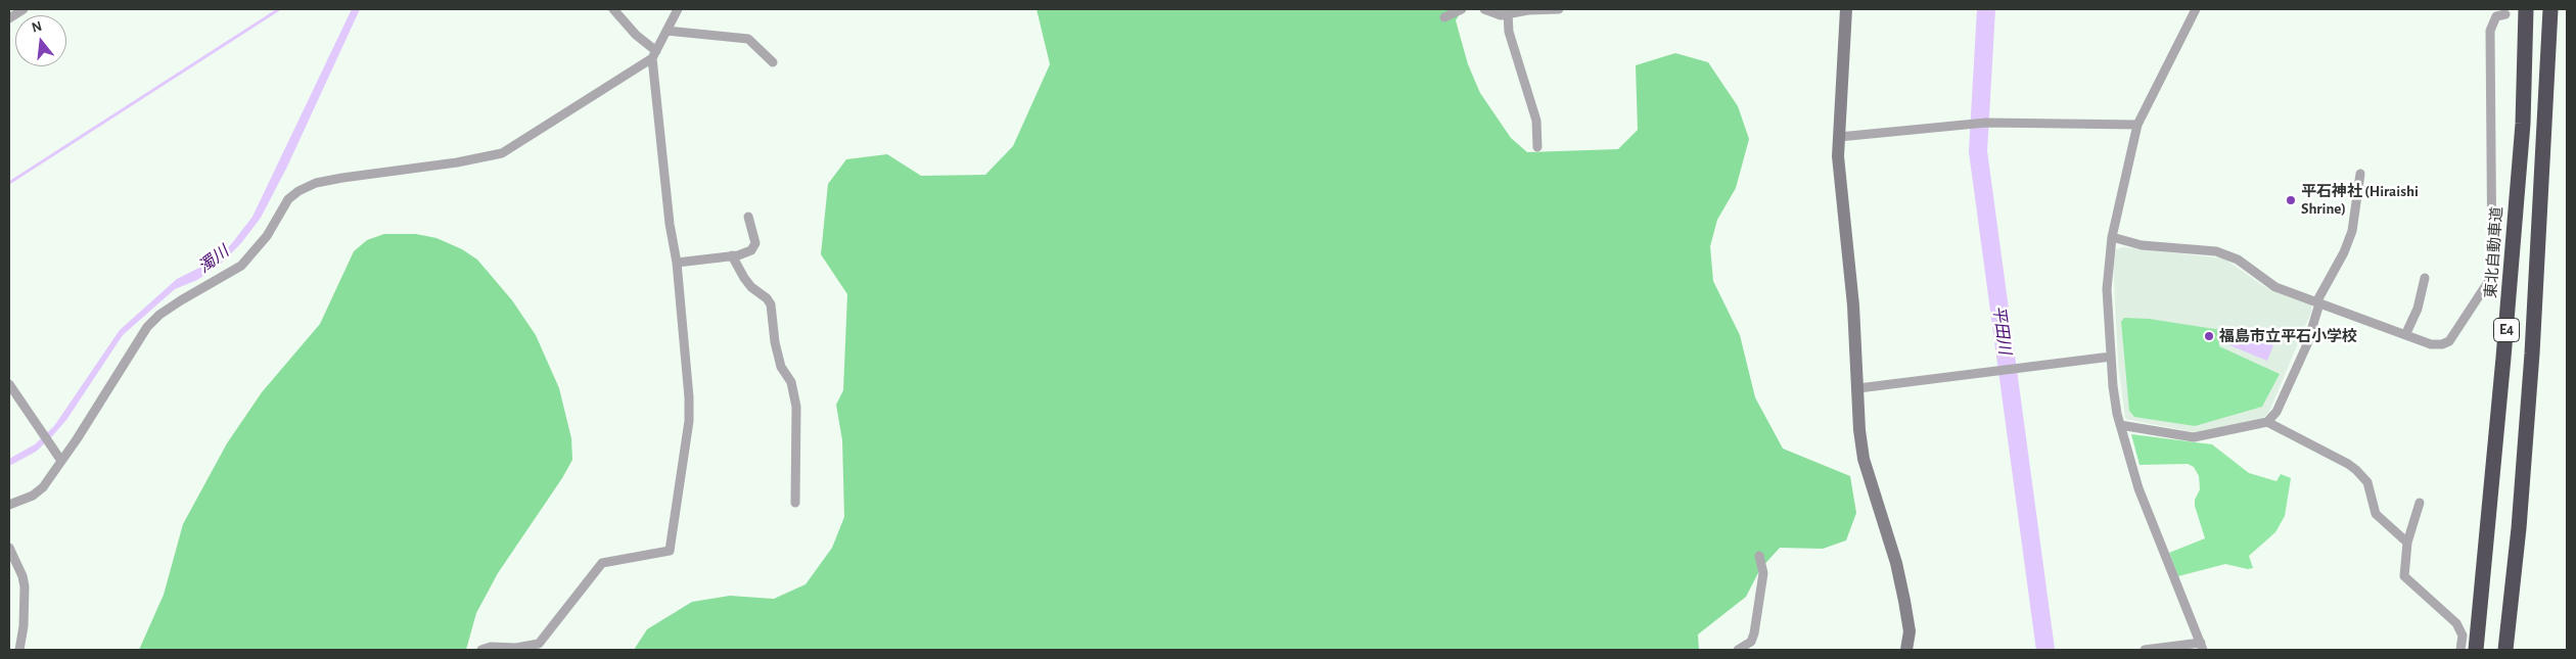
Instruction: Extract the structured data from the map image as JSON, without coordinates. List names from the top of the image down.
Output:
{
  "streets": {
    "highway": ["東北自動車道", "E4"]
  },
  "water": ["濁川", "平田川"],
  "places": ["平石神社 (Hiraishi Shrine)", "福島市立平石小学校"],
  "north": "top"
}
